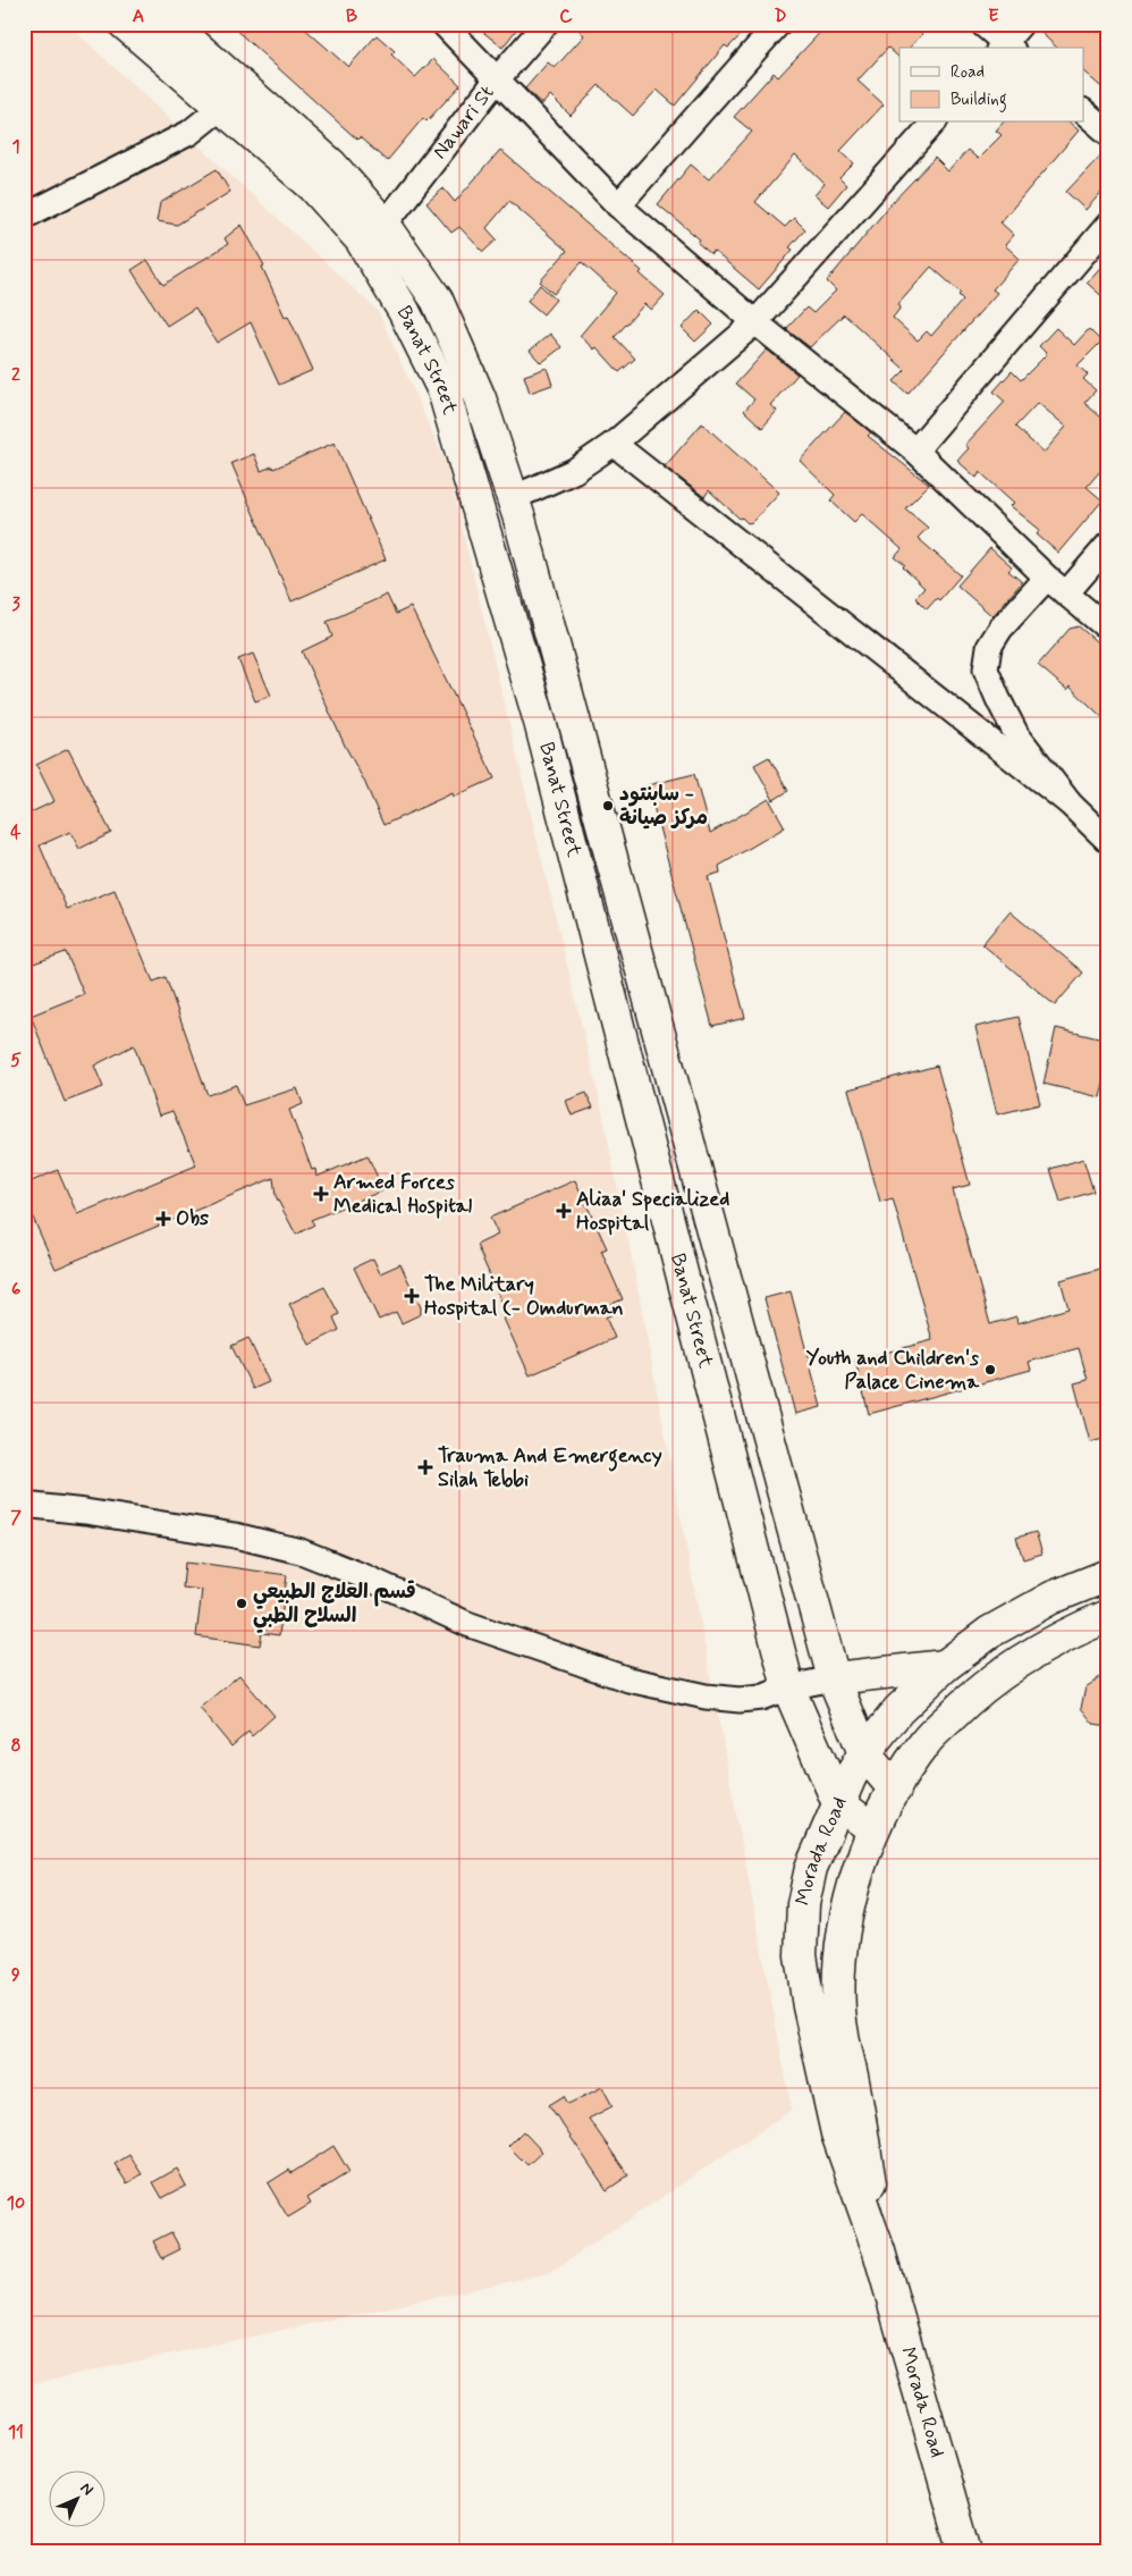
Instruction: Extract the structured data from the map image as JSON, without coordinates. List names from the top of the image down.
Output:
{
  "streets": {
    "main road": ["Banat Street", "Morada Road"],
    "street": ["Nawari St"]
  },
  "crossings": [
    ["Nawari St", "Banat Street"],
    ["Banat Street", "Morada Road"]
  ],
  "places": {
    "other": ["سابنتود - مركز صيانة", "Youth and Children's Palace Cinema", "قسم العلاج الطبيعي السلاح الطبي"],
    "health": [
      "Armed Forces Medical Hospital",
      "Aliaa' Specialized Hospital",
      "Obs",
      "The Military Hospital (- Omdurman",
      "Trauma And Emergency Silah Tebbi"
    ]
  },
  "legend": ["Road", "Building"],
  "north": "top right",
  "grid": {
    "columns": [
      "A",
      "B",
      "C",
      "D",
      "E"
    ],
    "rows": [
      "1",
      "2",
      "3",
      "4",
      "5",
      "6",
      "7",
      "8",
      "9",
      "10",
      "11"
    ]
  }
}
